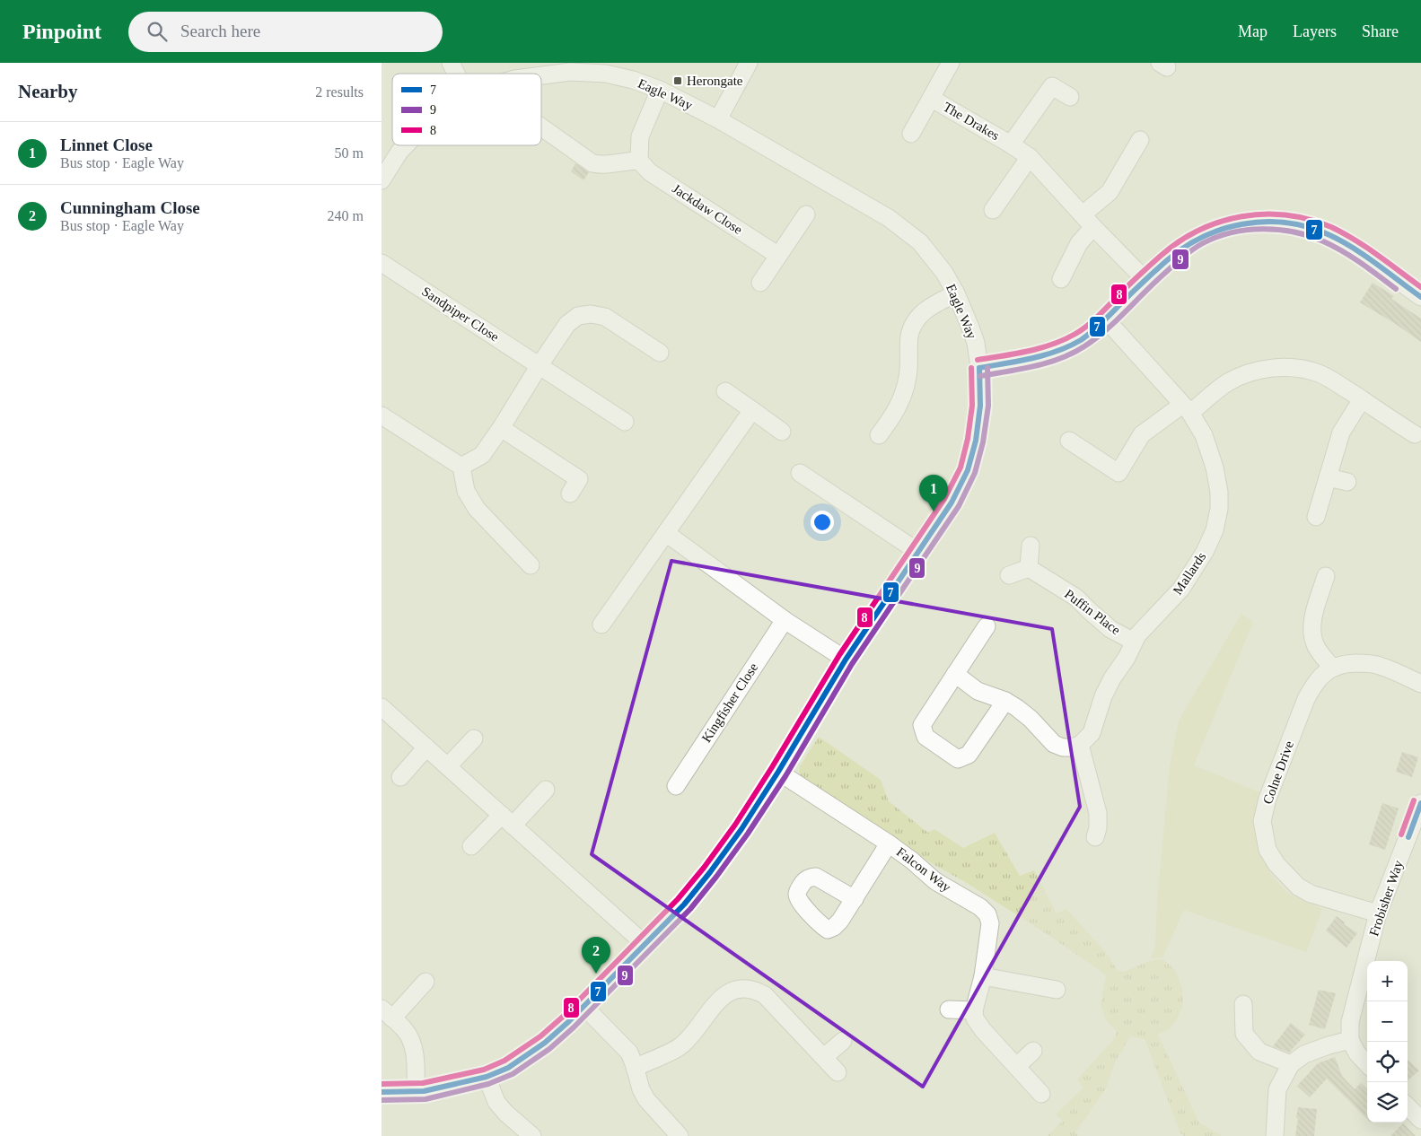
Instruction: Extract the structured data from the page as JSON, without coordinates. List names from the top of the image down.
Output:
{
  "streets": {
    "street": [
      "Eagle Way",
      "The Drakes",
      "Jackdaw Close",
      "Sandpiper Close",
      "Mallards",
      "Puffin Place",
      "Kingfisher Close",
      "Colne Drive",
      "Falcon Way",
      "Frobisher Way"
    ]
  },
  "crossings": [
    ["Eagle Way", "Falcon Way"],
    ["Mallards", "Puffin Place"],
    ["Colne Drive", "Frobisher Way"]
  ],
  "places": {
    "transit": ["Herongate"]
  },
  "lines": ["transit line 8", "transit line 7", "transit line 9"],
  "legend": ["7", "9", "8"],
  "page": {
    "header": "Pinpoint",
    "search": "Search here",
    "nav": ["Map", "Layers", "Share"],
    "heading": ["Nearby", "2 results"],
    "list": [
      {
        "mark": "1",
        "name": "Linnet Close",
        "note": "Bus stop · Eagle Way",
        "value": "50 m"
      },
      {
        "mark": "2",
        "name": "Cunningham Close",
        "note": "Bus stop · Eagle Way",
        "value": "240 m"
      }
    ],
    "pins": ["1", "2"],
    "map_buttons": ["+", "−"]
  }
}
